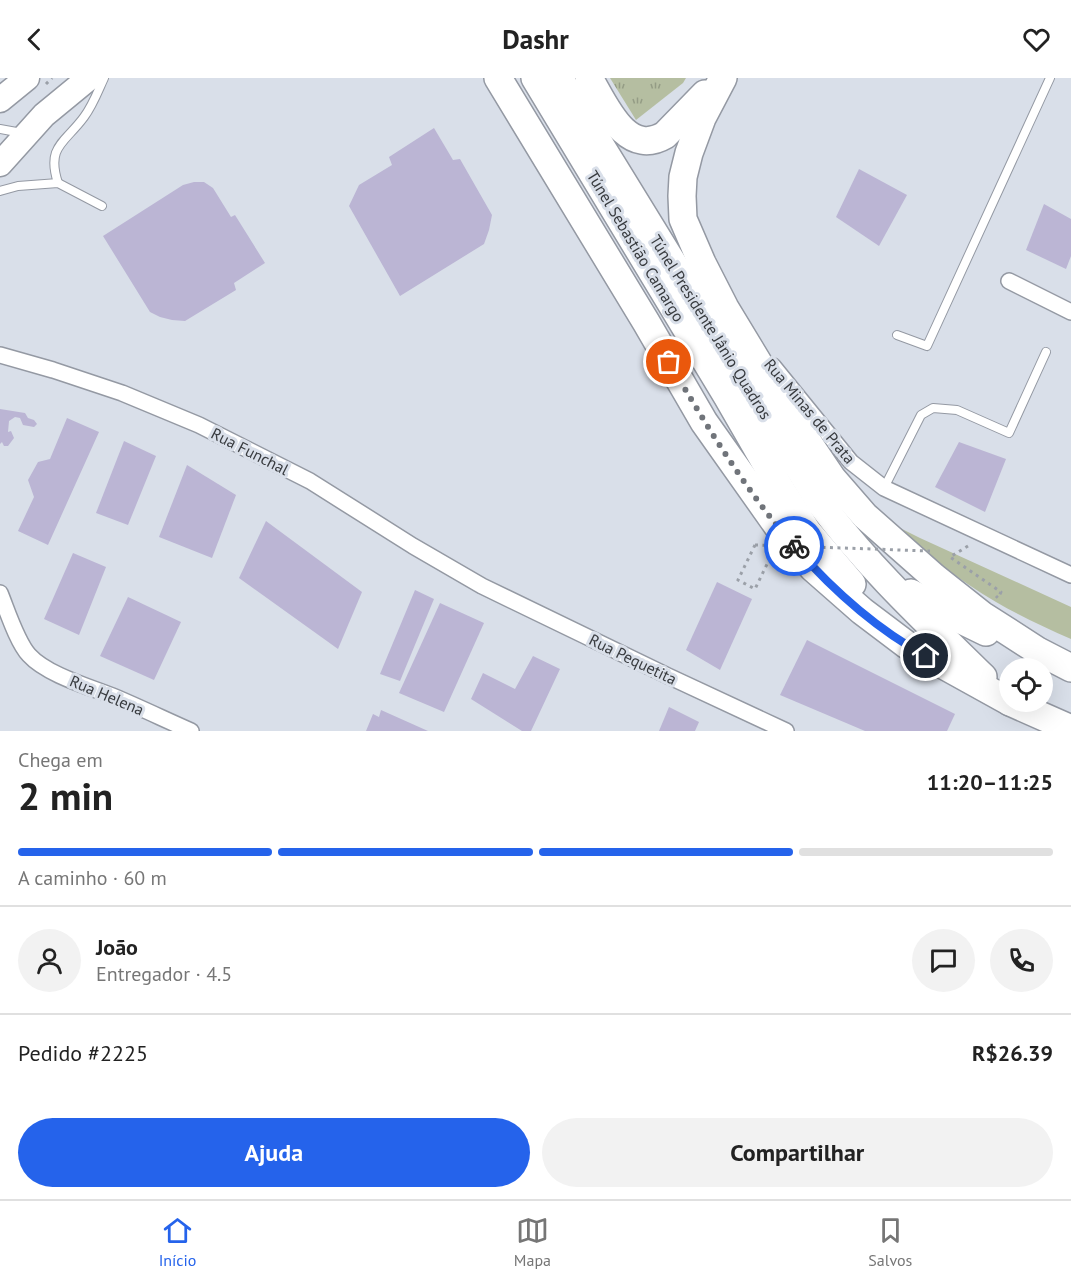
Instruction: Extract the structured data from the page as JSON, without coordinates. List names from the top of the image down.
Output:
{
  "streets": {
    "highway": ["Túnel Sebastião Camargo", "Túnel Presidente Jânio Quadros"],
    "street": [
      "Rua Minas de Prata",
      "Rua Funchal",
      "Rua Pequetita",
      "Rua Helena"
    ]
  },
  "crossings": [
    ["Rua Funchal", "Rua Pequetita"]
  ],
  "page": {
    "header": "Dashr",
    "heading": ["2 min", "Chega em", "11:20–11:25"],
    "panel": [
      "João",
      "Entregador · 4.5",
      "Pedido #2225",
      "R$26.39"
    ],
    "bar": "A caminho · 60 m",
    "buttons": ["Ajuda", "Compartilhar"],
    "tabs": ["Início", "Mapa", "Salvos"]
  }
}
